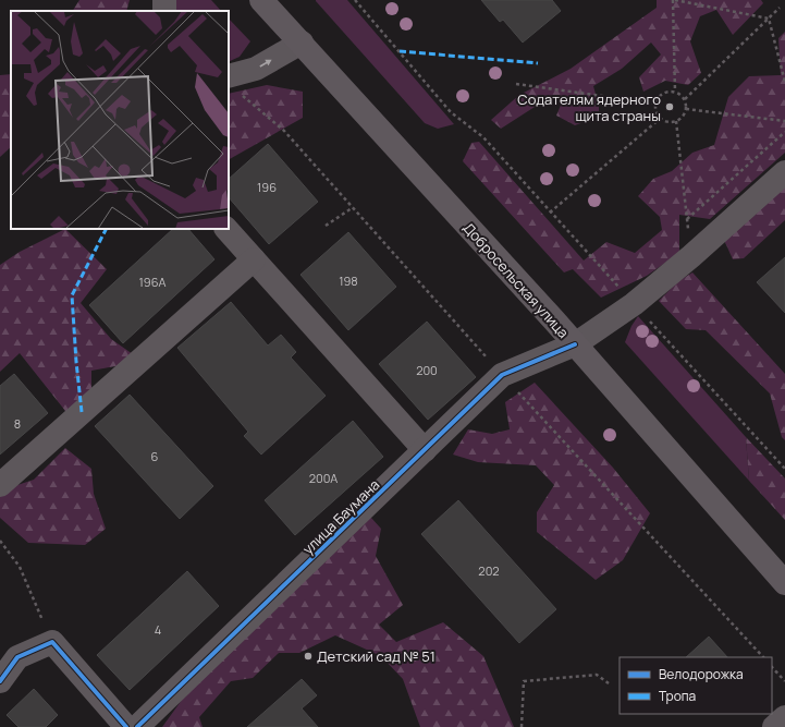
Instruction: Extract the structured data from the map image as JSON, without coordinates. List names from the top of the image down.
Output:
{
  "streets": {
    "main road": ["Добросельская улица"],
    "street": ["улица Баумана"]
  },
  "crossings": [
    ["Добросельская улица", "улица Баумана"]
  ],
  "places": ["Содателям ядерного щита страны", "Детский сад № 51"],
  "house_numbers": [
    "196",
    "198",
    "196А",
    "200",
    "8",
    "6",
    "200А",
    "202",
    "4"
  ],
  "legend": ["Велодорожка", "Тропа"]
}
